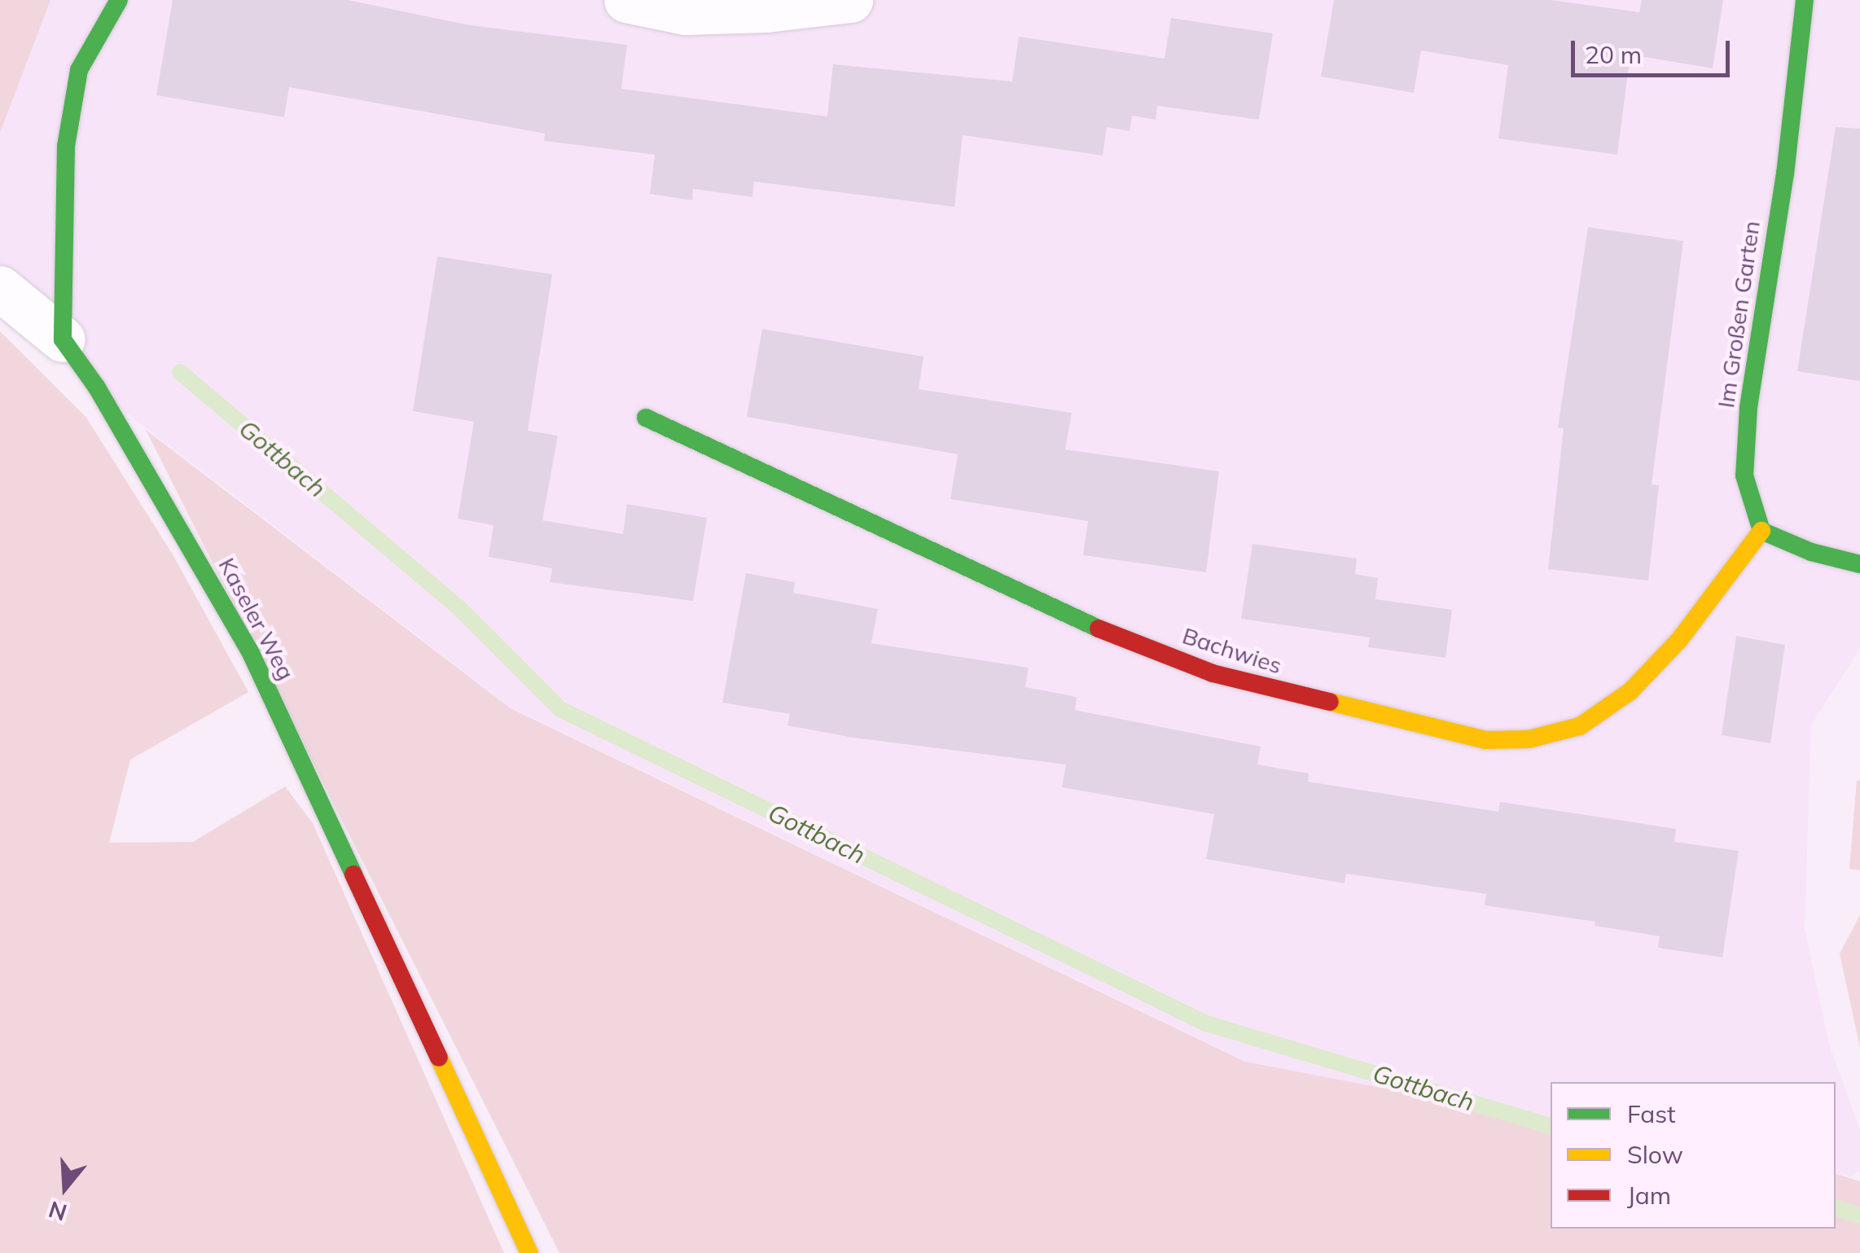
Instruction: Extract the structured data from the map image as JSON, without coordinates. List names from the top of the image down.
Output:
{
  "streets": {
    "street": ["Im Großen Garten", "Kaseler Weg", "Bachwies"]
  },
  "crossings": [
    ["Im Großen Garten", "Bachwies"]
  ],
  "water": ["Gottbach"],
  "legend": ["Fast", "Slow", "Jam"],
  "scale_bar": "20 m",
  "north": "bottom"
}
